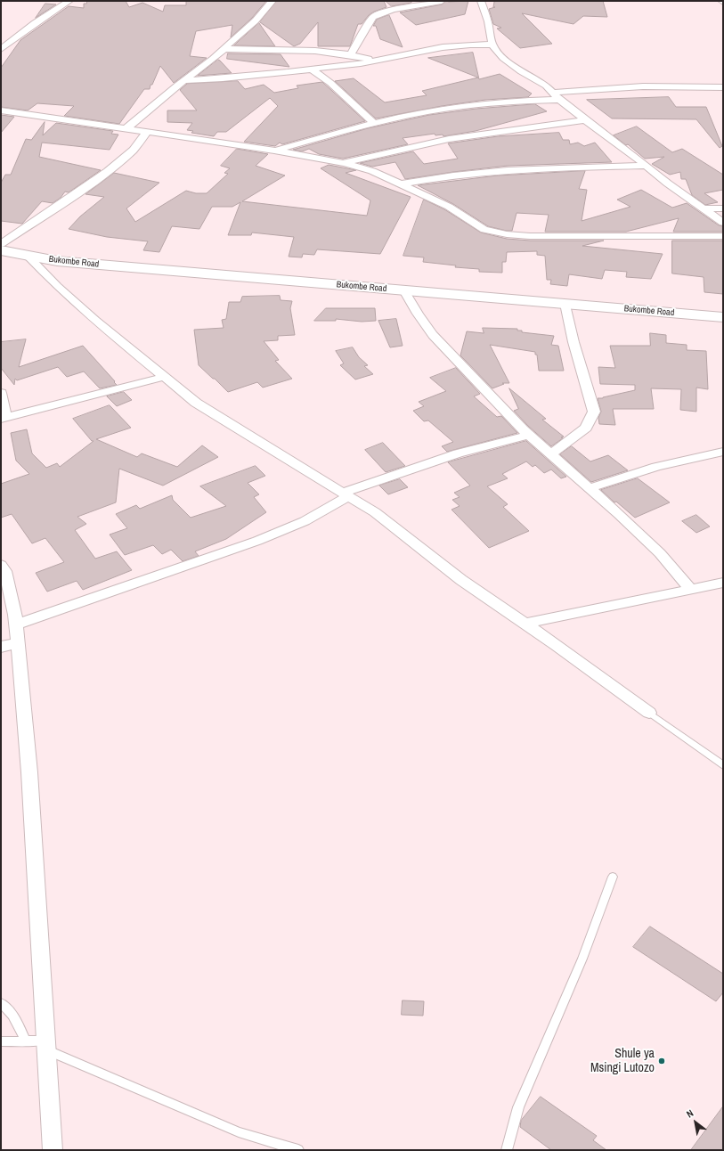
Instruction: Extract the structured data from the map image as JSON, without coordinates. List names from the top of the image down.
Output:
{
  "streets": {
    "main road": ["Bukombe Road"]
  },
  "places": ["Shule ya Msingi Lutozo"],
  "north": "top left"
}
